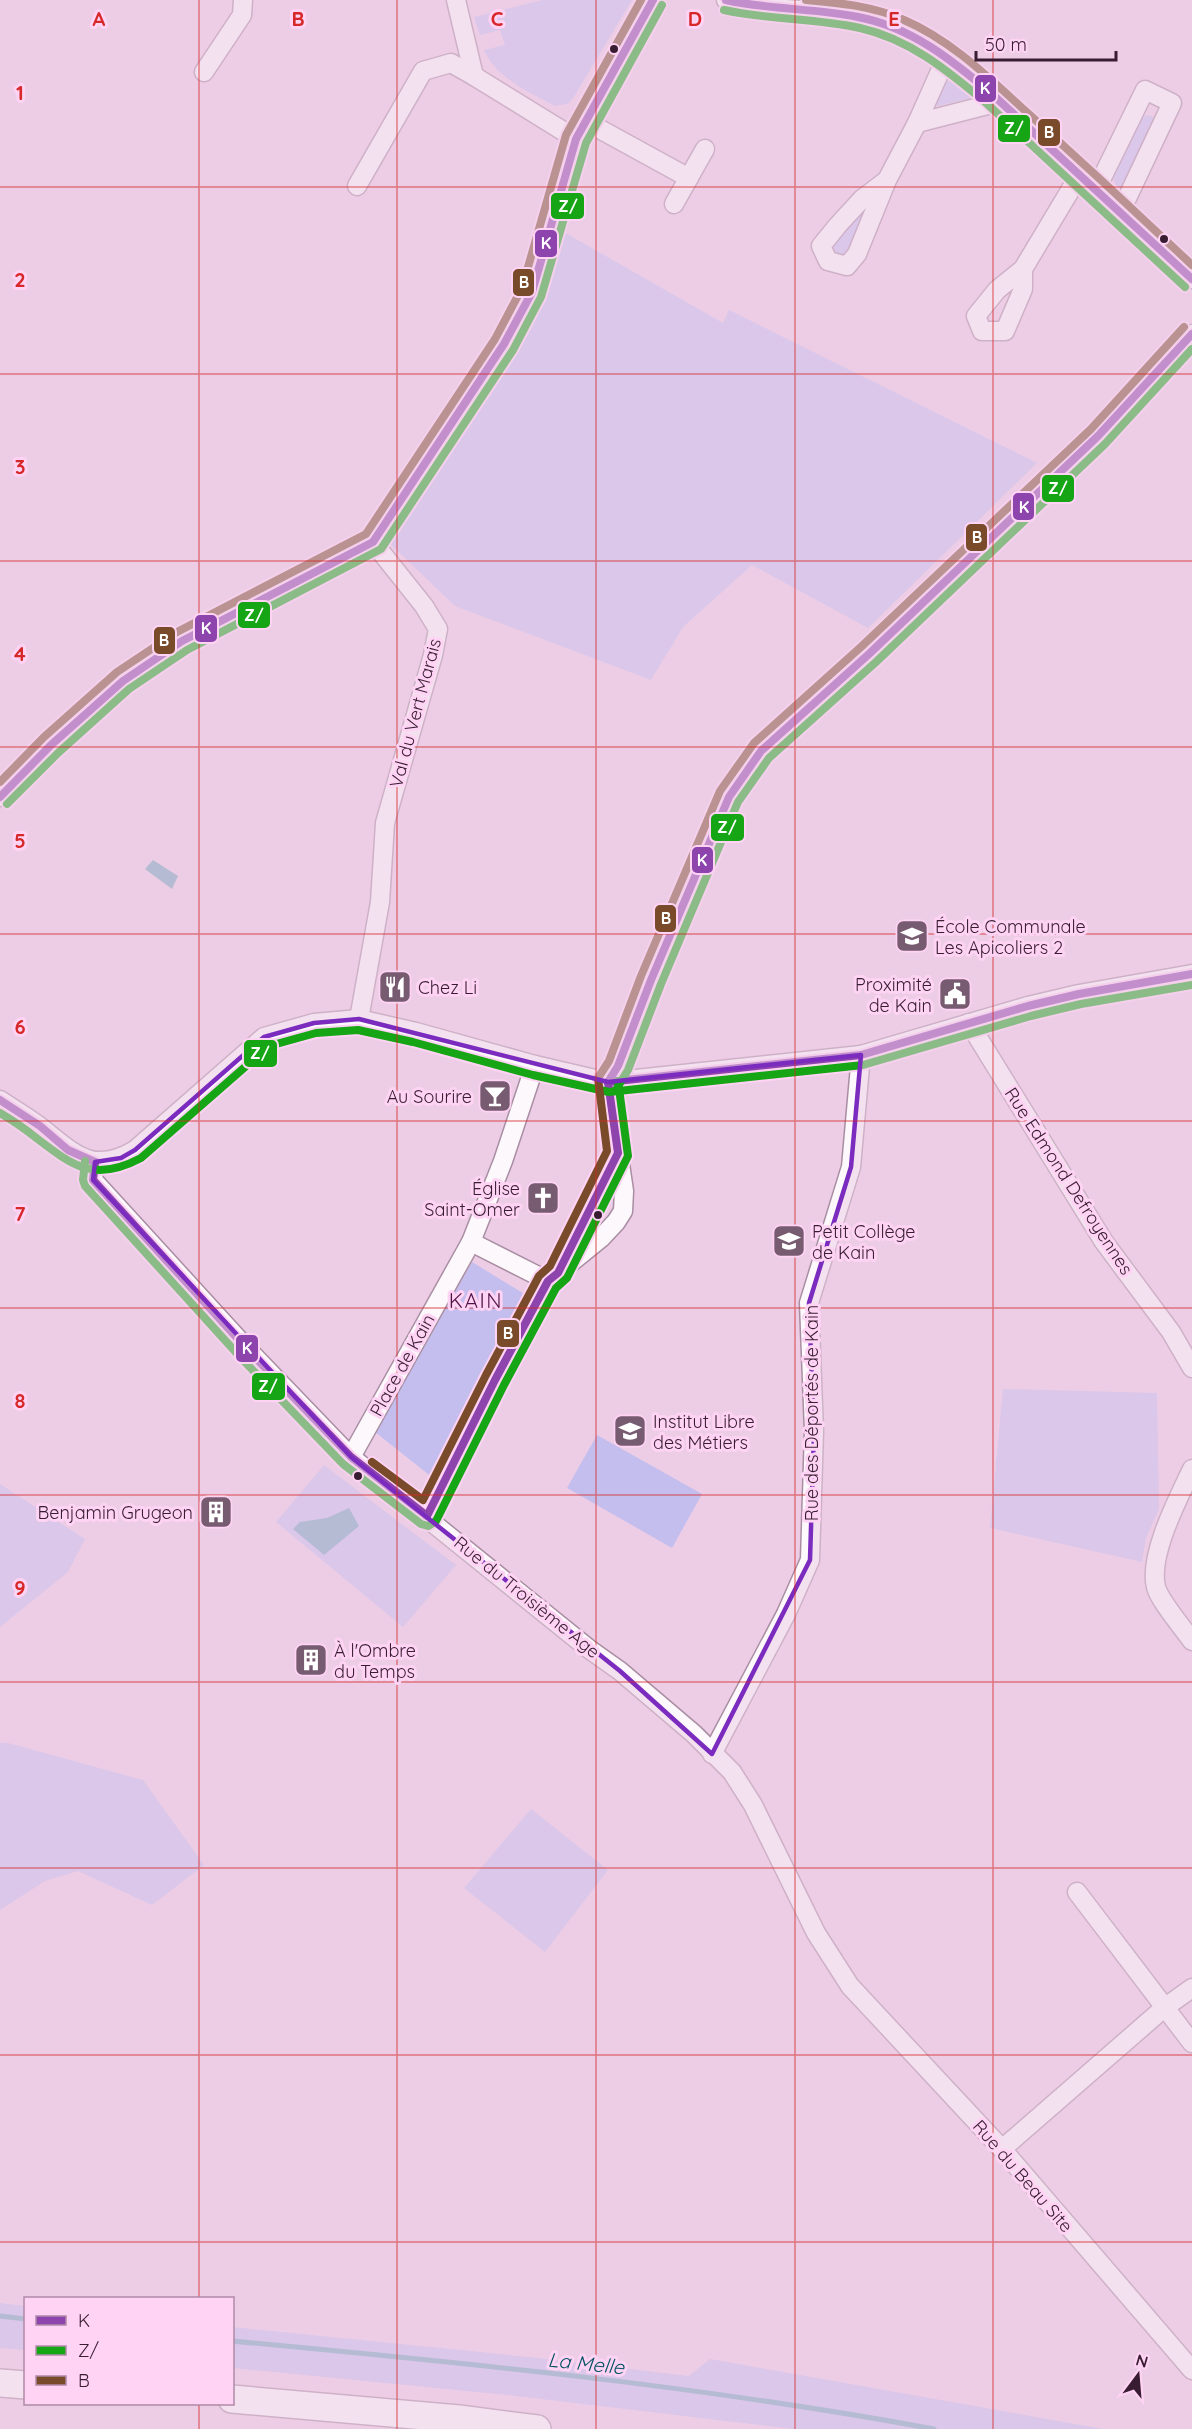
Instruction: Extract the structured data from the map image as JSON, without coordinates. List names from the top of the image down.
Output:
{
  "streets": {
    "street": [
      "Val du Vert Marais",
      "Rue Edmond Defroyennes",
      "Place de Kain",
      "Rue des Déportés de Kain",
      "Rue du Troisième Age",
      "Rue du Beau Site"
    ]
  },
  "crossings": [
    ["Place de Kain", "Rue du Troisième Age"],
    ["Rue des Déportés de Kain", "Rue du Troisième Age"],
    ["Rue du Troisième Age", "Rue du Beau Site"]
  ],
  "districts": ["KAIN"],
  "water": ["La Melle"],
  "places": {
    "school or university": ["École Communale Les Apicoliers 2", "Petit Collège de Kain", "Institut Libre des Métiers"],
    "restaurant": ["Chez Li"],
    "public building": ["Proximité de Kain"],
    "bar": ["Au Sourire"],
    "church": ["Église Saint-Omer"],
    "building": ["Benjamin Grugeon", "À l'Ombre du Temps"]
  },
  "lines": ["transit line K", "transit line B", "transit line Z/"],
  "legend": ["K", "Z/", "B"],
  "scale_bar": "50 m",
  "north": "top",
  "grid": {
    "columns": [
      "A",
      "B",
      "C",
      "D",
      "E"
    ],
    "rows": [
      "1",
      "2",
      "3",
      "4",
      "5",
      "6",
      "7",
      "8",
      "9"
    ]
  }
}
